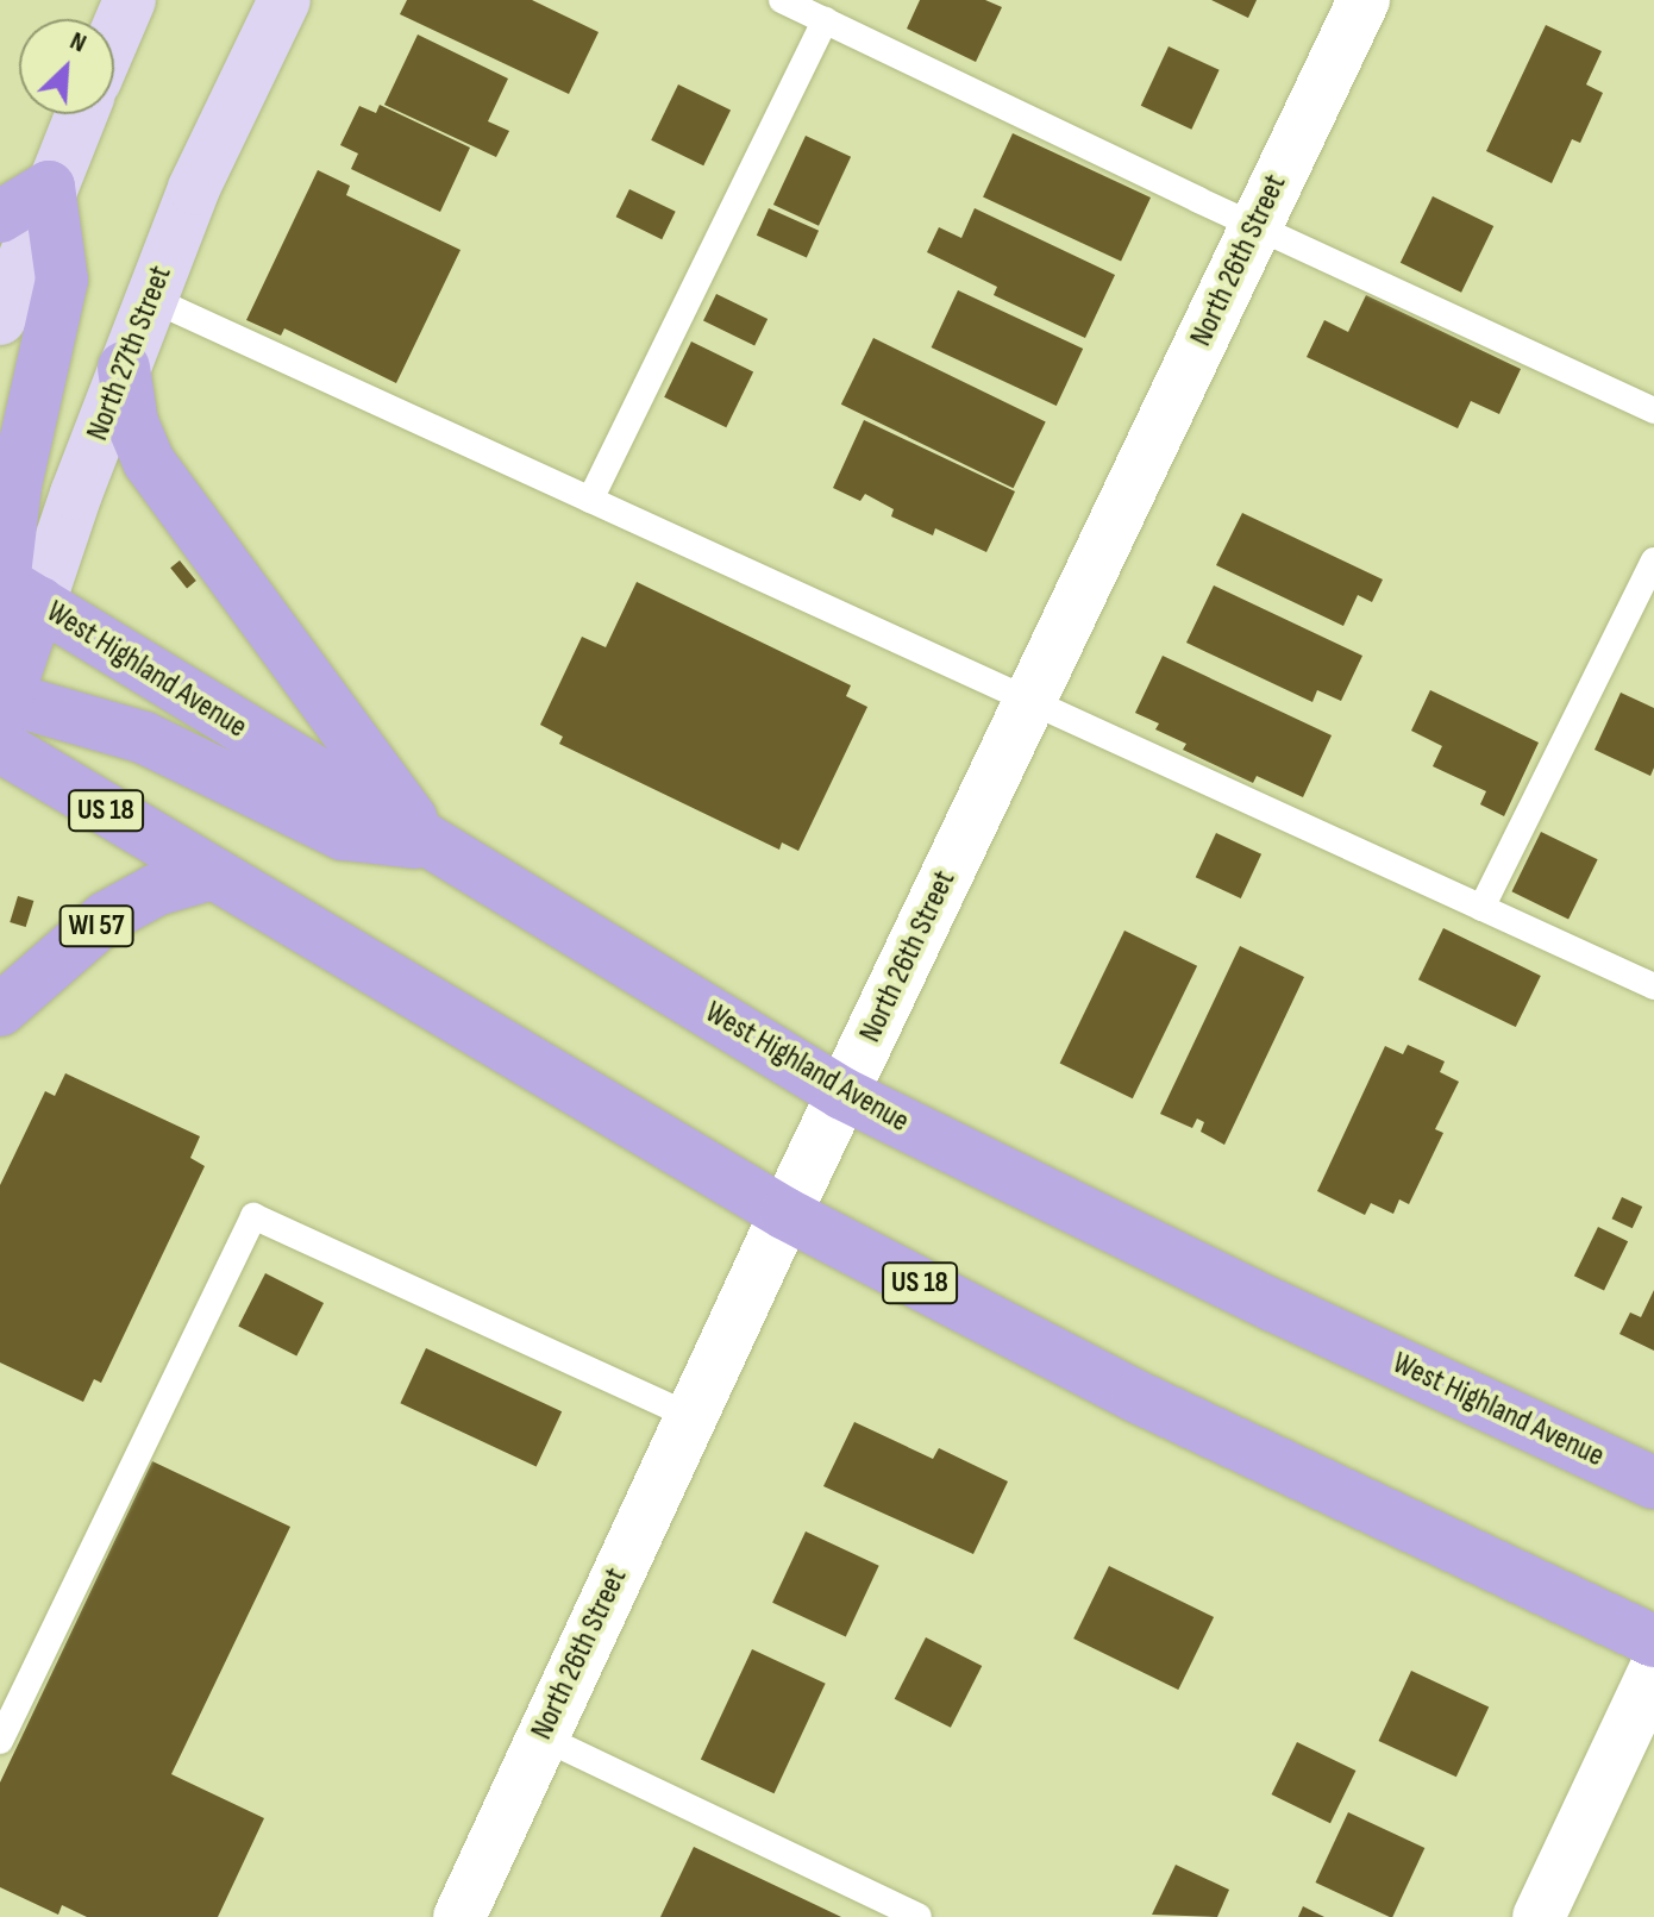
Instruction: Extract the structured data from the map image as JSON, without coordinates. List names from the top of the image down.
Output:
{
  "streets": {
    "main road": [
      "North 27th Street",
      "West Highland Avenue",
      "US 18",
      "WI 57"
    ],
    "street": ["North 26th Street"]
  },
  "crossings": [
    ["North 26th Street", "West Highland Avenue"],
    ["North 26th Street", "US 18"],
    ["North 27th Street", "West Highland Avenue"],
    ["North 27th Street", "US 18"],
    ["US 18", "WI 57"]
  ],
  "north": "top right"
}
